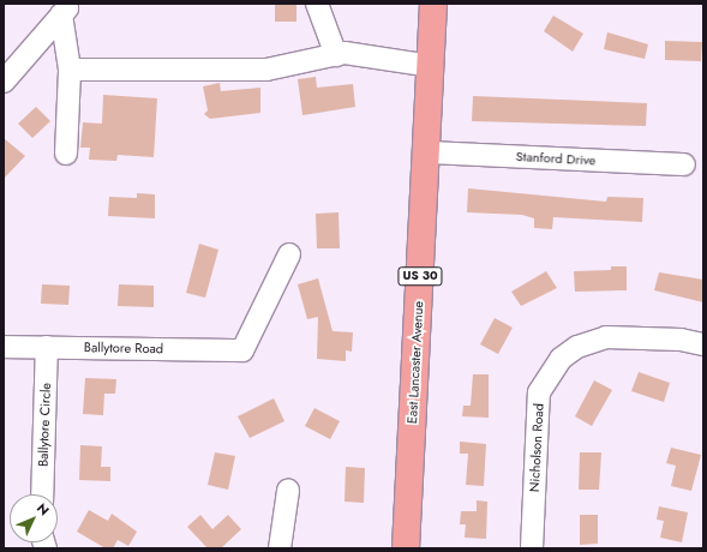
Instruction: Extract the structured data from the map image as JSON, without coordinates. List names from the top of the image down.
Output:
{
  "streets": {
    "highway": ["US 30", "East Lancaster Avenue"],
    "street": [
      "Stanford Drive",
      "Ballytore Road",
      "Ballytore Circle",
      "Nicholson Road"
    ]
  },
  "crossings": [
    ["Stanford Drive", "East Lancaster Avenue"],
    ["Ballytore Road", "Ballytore Circle"]
  ],
  "north": "top right"
}
